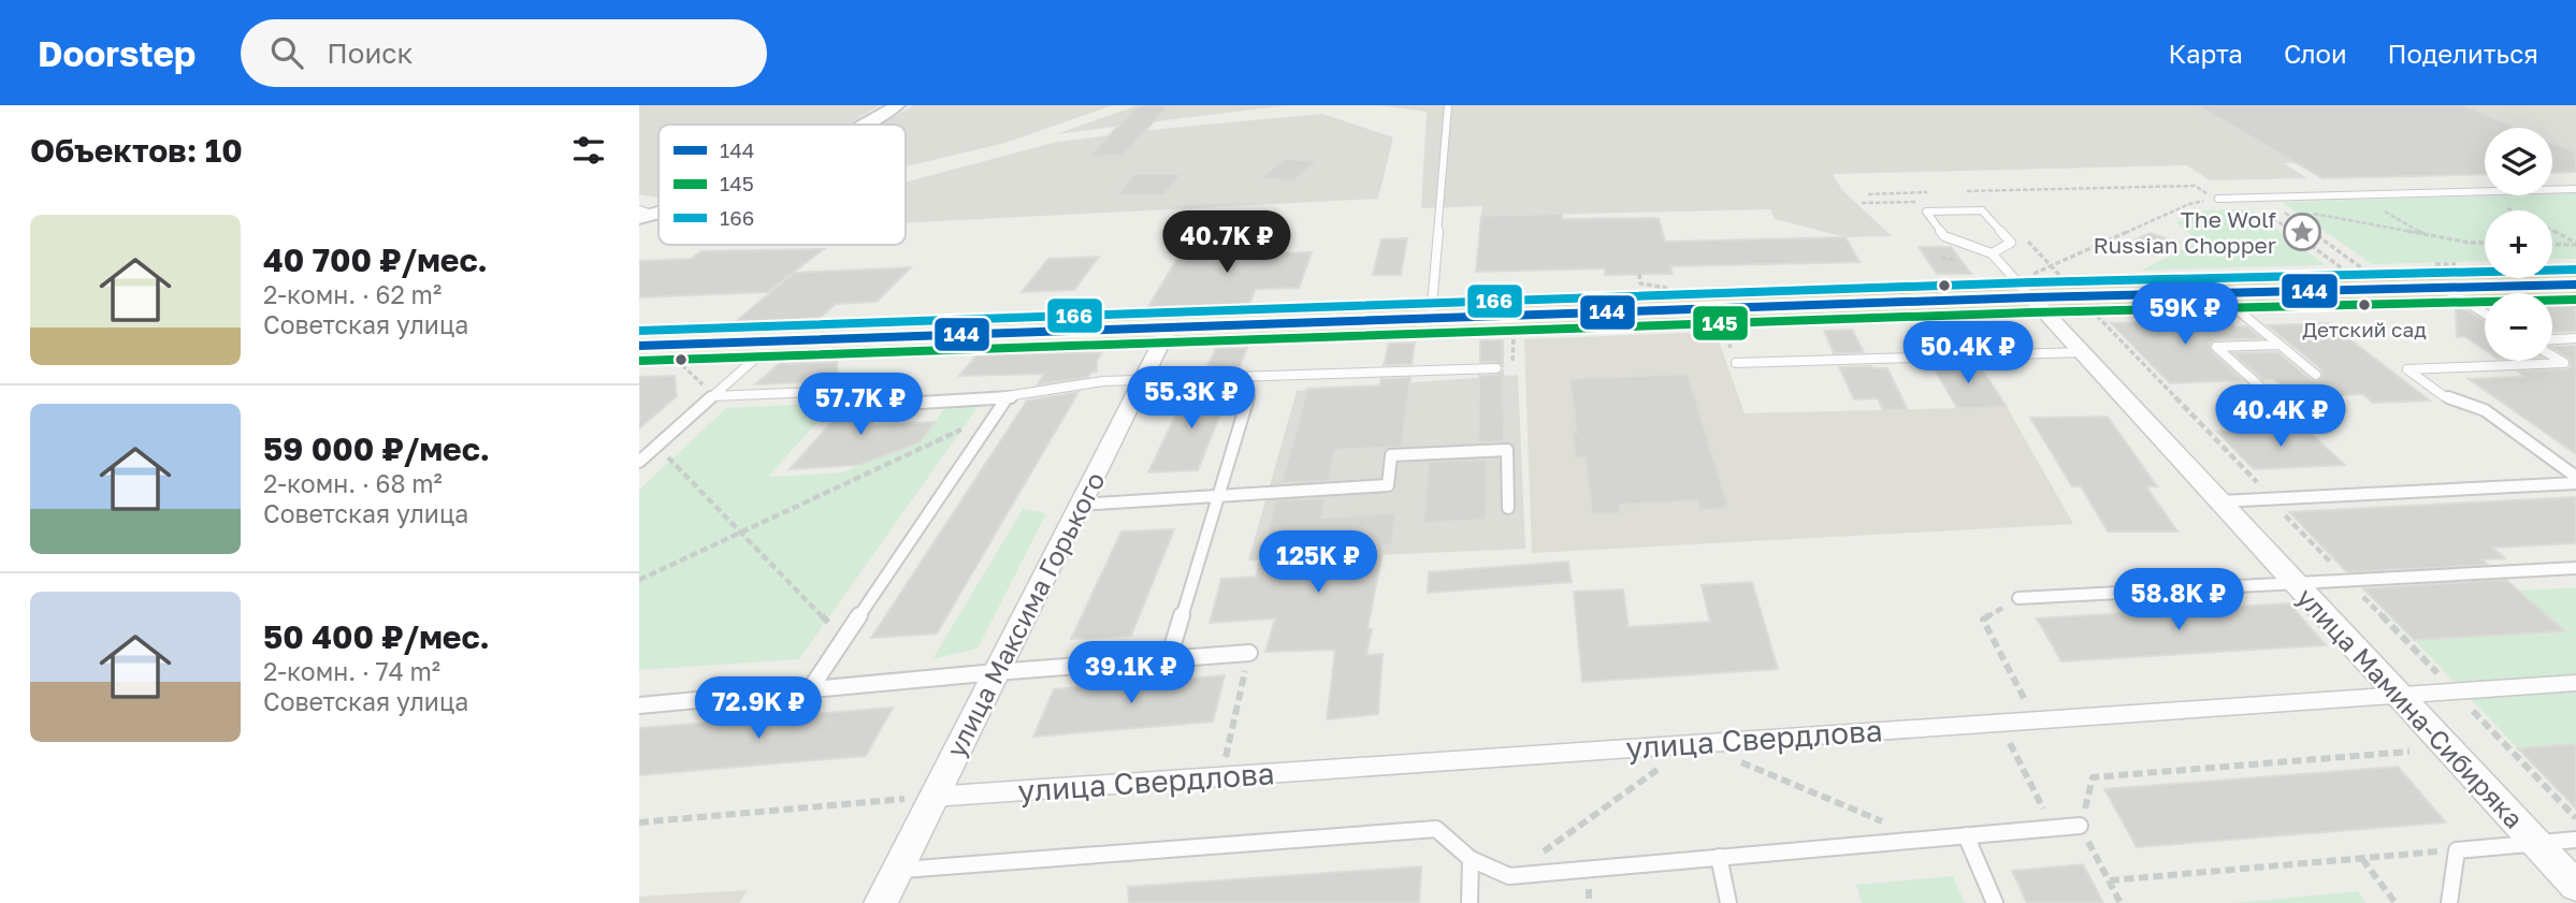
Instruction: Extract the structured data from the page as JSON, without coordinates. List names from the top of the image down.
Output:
{
  "streets": {
    "street": ["улица Максима Горького", "улица Мамина-Сибиряка", "улица Свердлова"]
  },
  "crossings": [
    ["улица Максима Горького", "улица Свердлова"],
    ["улица Мамина-Сибиряка", "улица Свердлова"]
  ],
  "places": {
    "place": ["The Wolf Russian Chopper"],
    "other": ["Детский сад"]
  },
  "lines": ["transit line 166", "transit line 144", "transit line 145"],
  "legend": ["144", "145", "166"],
  "page": {
    "header": "Doorstep",
    "search": "Поиск",
    "nav": ["Карта", "Слои", "Поделиться"],
    "heading": "Объектов: 10",
    "map_buttons": ["+", "−"],
    "list": [
      {
        "name": "40 700 ₽/мес.",
        "note": "2-комн. · 62 m² · Советская улица"
      },
      {
        "name": "59 000 ₽/мес.",
        "note": "2-комн. · 68 m² · Советская улица"
      },
      {
        "name": "50 400 ₽/мес.",
        "note": "2-комн. · 74 m² · Советская улица"
      }
    ],
    "price": [
      "40.7K ₽",
      "59K ₽",
      "50.4K ₽",
      "55.3K ₽",
      "57.7K ₽",
      "40.4K ₽",
      "125K ₽",
      "58.8K ₽",
      "39.1K ₽",
      "72.9K ₽"
    ]
  }
}
